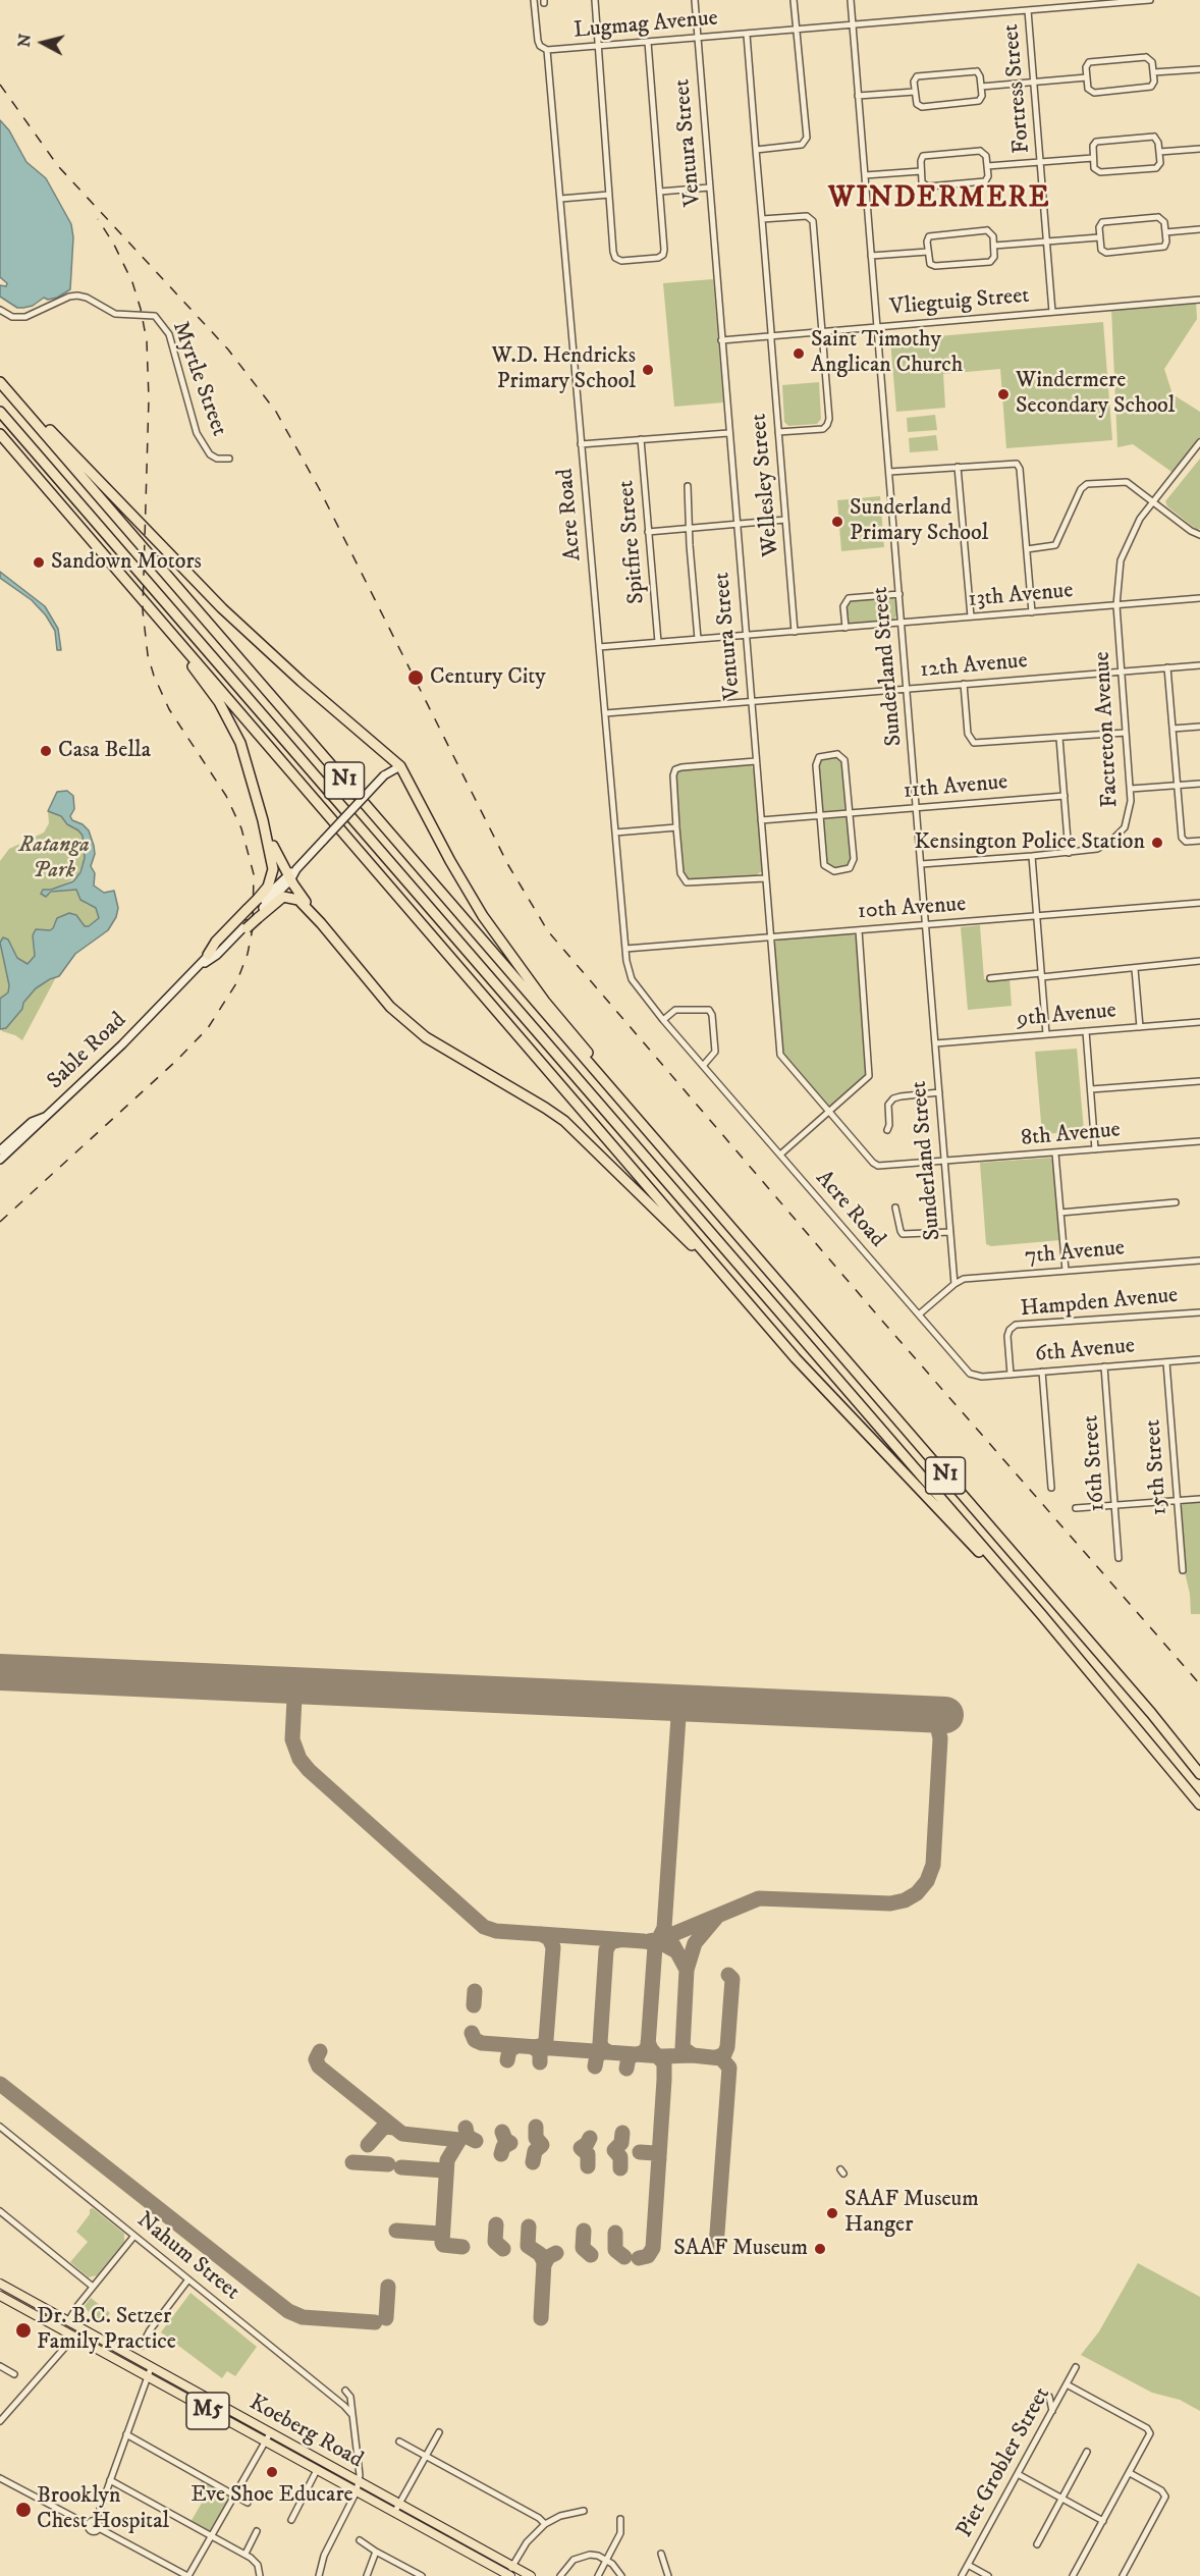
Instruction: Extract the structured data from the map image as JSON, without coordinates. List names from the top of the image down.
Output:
{
  "streets": {
    "highway": ["N1"],
    "main road": ["Sable Road", "M5", "Koeberg Road"],
    "street": [
      "Lugmag Avenue",
      "Fortress Street",
      "Ventura Street",
      "Vliegtuig Street",
      "Myrtle Street",
      "Wellesley Street",
      "Acre Road",
      "Spitfire Street",
      "13th Avenue",
      "Sunderland Street",
      "12th Avenue",
      "Factreton Avenue",
      "11th Avenue",
      "10th Avenue",
      "9th Avenue",
      "8th Avenue",
      "7th Avenue",
      "Hampden Avenue",
      "6th Avenue",
      "16th Street",
      "15th Street",
      "Nahum Street",
      "Piet Grobler Street"
    ]
  },
  "crossings": [
    ["Lugmag Avenue", "Fortress Street"],
    ["Lugmag Avenue", "Ventura Street"],
    ["Lugmag Avenue", "Wellesley Street"],
    ["Lugmag Avenue", "Acre Road"],
    ["Lugmag Avenue", "Sunderland Street"],
    ["Fortress Street", "Vliegtuig Street"],
    ["Ventura Street", "Vliegtuig Street"],
    ["Ventura Street", "13th Avenue"],
    ["Ventura Street", "Sunderland Street"],
    ["Ventura Street", "12th Avenue"],
    ["Ventura Street", "11th Avenue"],
    ["Ventura Street", "10th Avenue"],
    ["Ventura Street", "8th Avenue"],
    ["Vliegtuig Street", "Wellesley Street"],
    ["Vliegtuig Street", "Sunderland Street"],
    ["Wellesley Street", "13th Avenue"],
    ["Acre Road", "13th Avenue"],
    ["Acre Road", "12th Avenue"],
    ["Acre Road", "10th Avenue"],
    ["Acre Road", "6th Avenue"],
    ["Spitfire Street", "13th Avenue"],
    ["13th Avenue", "Sunderland Street"],
    ["13th Avenue", "Factreton Avenue"],
    ["Sunderland Street", "12th Avenue"],
    ["Sunderland Street", "Factreton Avenue"],
    ["Sunderland Street", "11th Avenue"],
    ["Sunderland Street", "10th Avenue"],
    ["Sunderland Street", "9th Avenue"],
    ["Sunderland Street", "8th Avenue"],
    ["Sunderland Street", "7th Avenue"],
    ["12th Avenue", "Factreton Avenue"],
    ["Hampden Avenue", "6th Avenue"],
    ["6th Avenue", "16th Street"],
    ["6th Avenue", "15th Street"]
  ],
  "districts": ["WINDERMERE"],
  "parks": ["Ratanga Park"],
  "places": [
    "Saint Timothy Anglican Church",
    "W.D. Hendricks Primary School",
    "Windermere Secondary School",
    "Sunderland Primary School",
    "Sandown Motors",
    "Century City",
    "Casa Bella",
    "Kensington Police Station",
    "SAAF Museum Hanger",
    "SAAF Museum",
    "Dr. B.C. Setzer Family Practice",
    "Eve Shoe Educare",
    "Brooklyn Chest Hospital"
  ],
  "north": "left"
}
